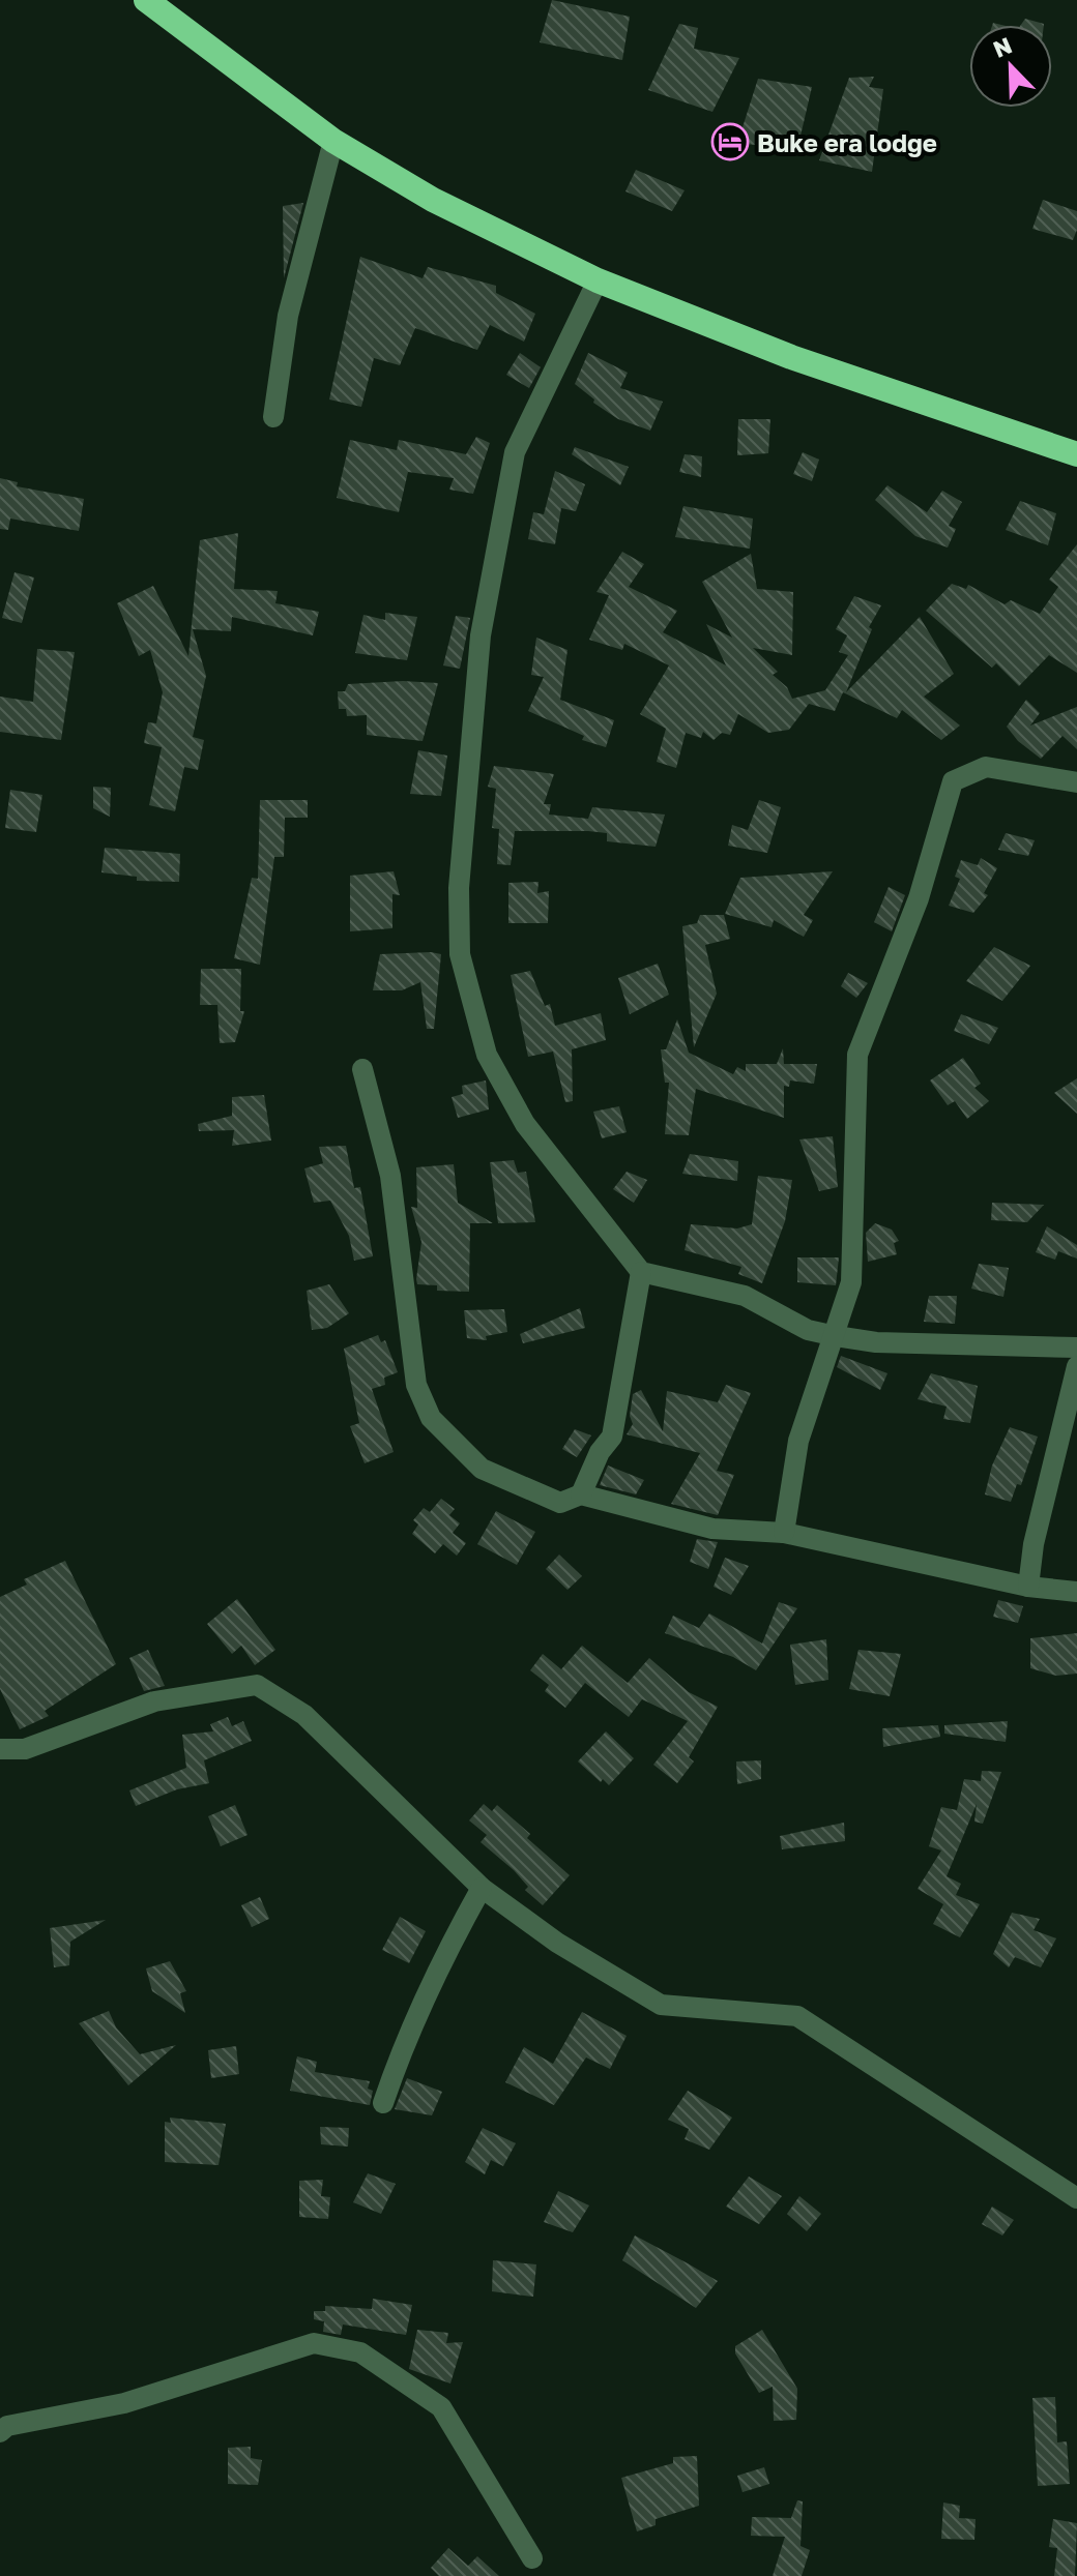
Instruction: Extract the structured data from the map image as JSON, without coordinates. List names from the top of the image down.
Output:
{
  "places": {
    "hotel": ["Buke era lodge"]
  },
  "north": "top left"
}
